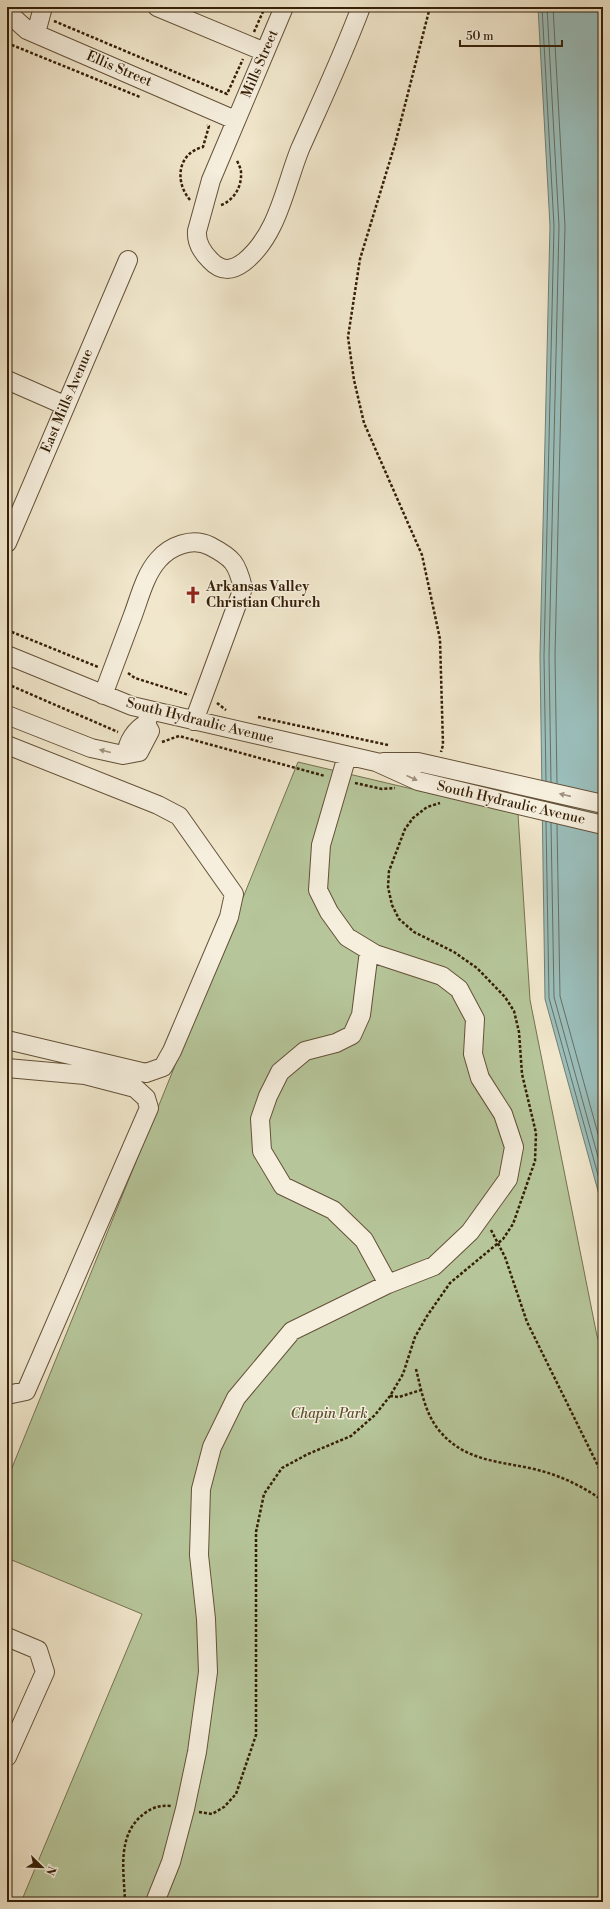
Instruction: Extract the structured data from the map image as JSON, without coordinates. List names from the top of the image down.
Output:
{
  "streets": {
    "street": [
      "Mills Street",
      "Ellis Street",
      "East Mills Avenue",
      "South Hydraulic Avenue"
    ]
  },
  "crossings": [
    ["Mills Street", "Ellis Street"]
  ],
  "parks": ["Chapin Park"],
  "places": {
    "church": ["Arkansas Valley Christian Church"]
  },
  "scale_bar": "50 m",
  "north": "bottom right"
}
